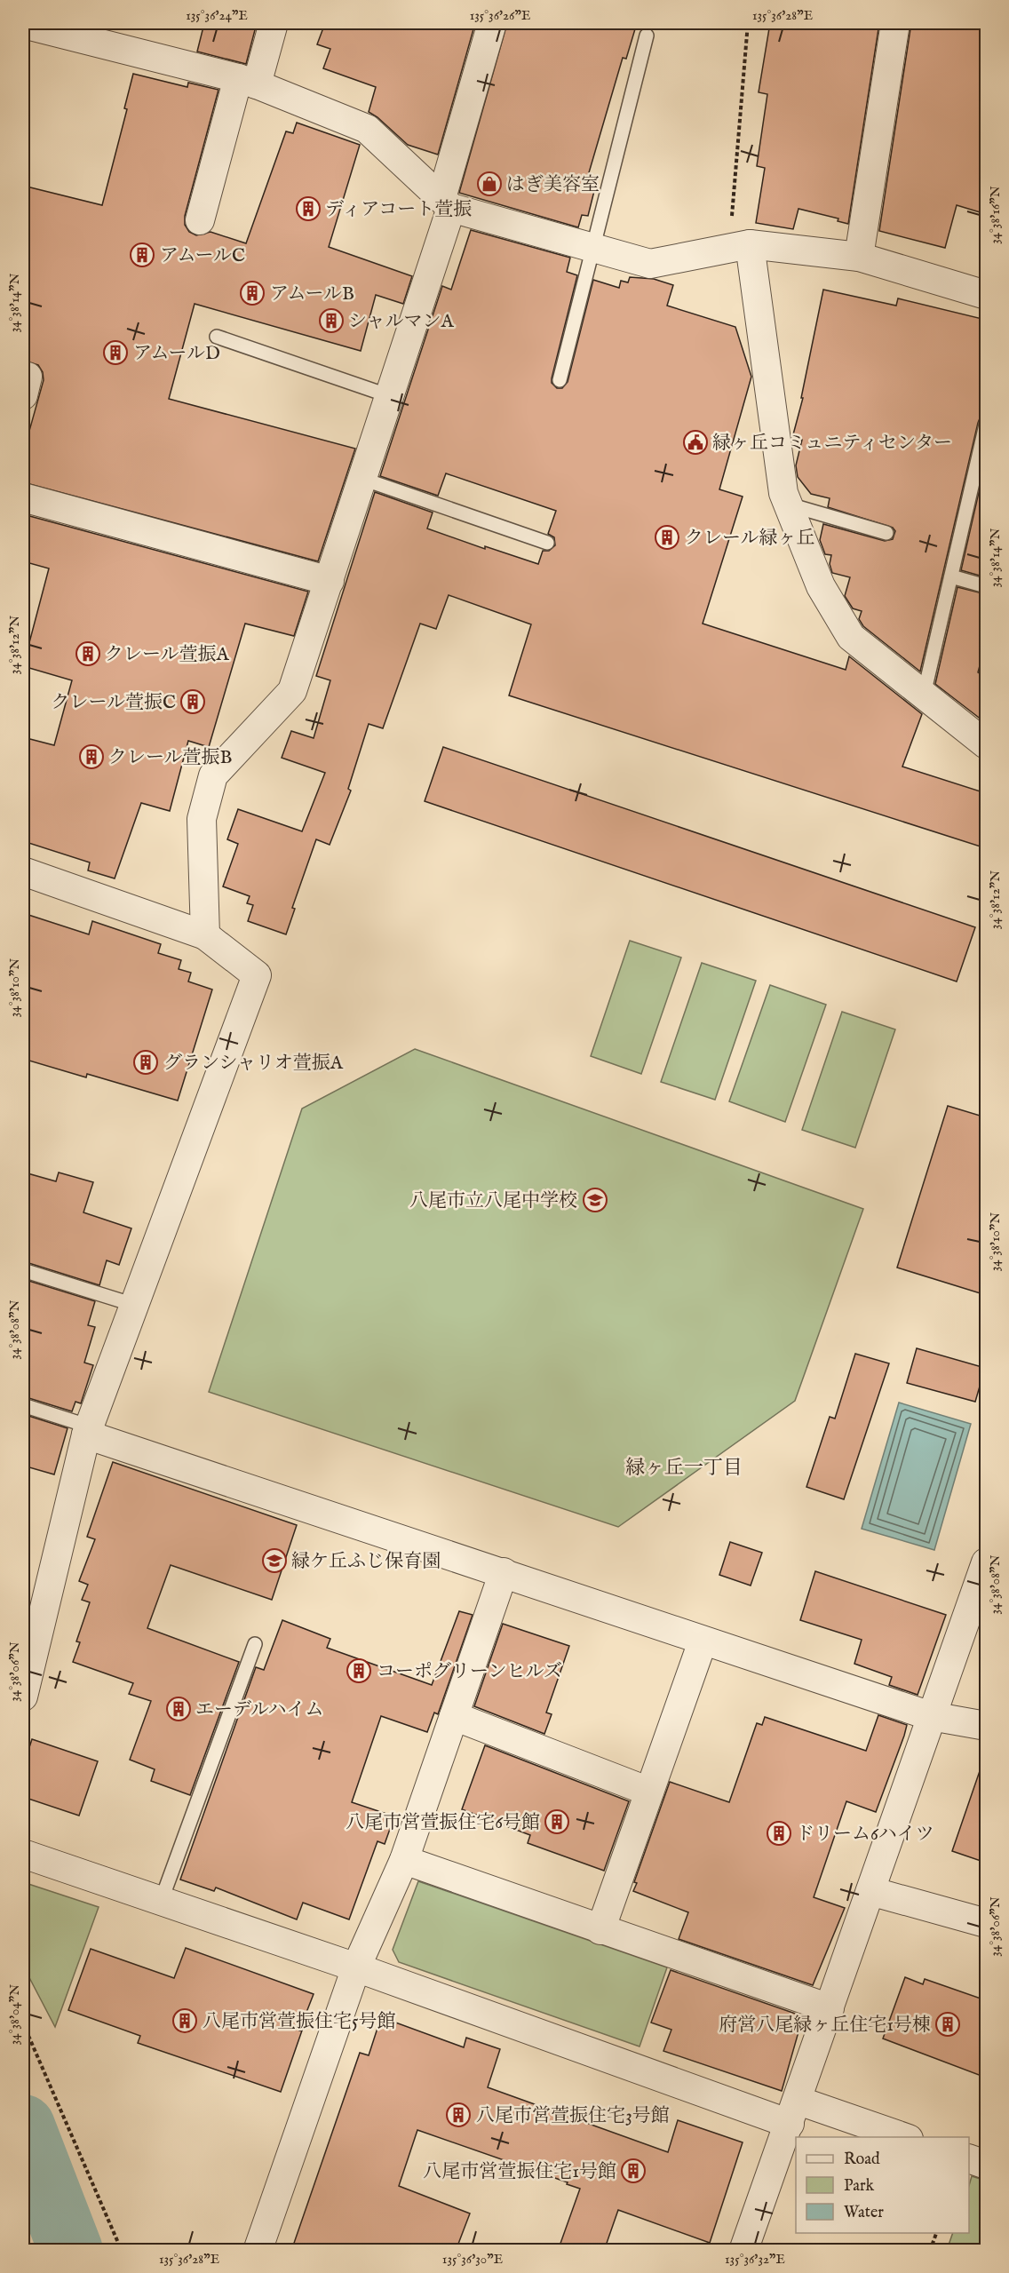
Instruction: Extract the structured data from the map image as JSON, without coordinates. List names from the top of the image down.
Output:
{
  "districts": ["緑ヶ丘一丁目"],
  "places": {
    "shop": ["はぎ美容室"],
    "building": [
      "ディアコート萱振",
      "アムールC",
      "アムールB",
      "シャルマンA",
      "アムールD",
      "クレール緑ヶ丘",
      "クレール萱振A",
      "クレール萱振C",
      "クレール萱振B",
      "グランシャリオ萱振A",
      "コーポグリーンヒルズ",
      "エーデルハイム",
      "八尾市営萱振住宅6号館",
      "ドリーム6ハイツ",
      "八尾市営萱振住宅5号館",
      "府営八尾緑ヶ丘住宅1号棟",
      "八尾市営萱振住宅3号館",
      "八尾市営萱振住宅1号館"
    ],
    "public building": ["緑ヶ丘コミュニティセンター"],
    "school or university": ["八尾市立八尾中学校", "緑ケ丘ふじ保育園"]
  },
  "legend": ["Road", "Park", "Water"],
  "coordinates": [
    "135°36'24\"E",
    "135°36'26\"E",
    "135°36'28\"E",
    "34°38'16\"N",
    "34°38'14\"N",
    "34°38'12\"N",
    "34°38'10\"N",
    "34°38'08\"N",
    "34°38'06\"N",
    "34°38'04\"N",
    "135°36'30\"E",
    "135°36'32\"E"
  ]
}
